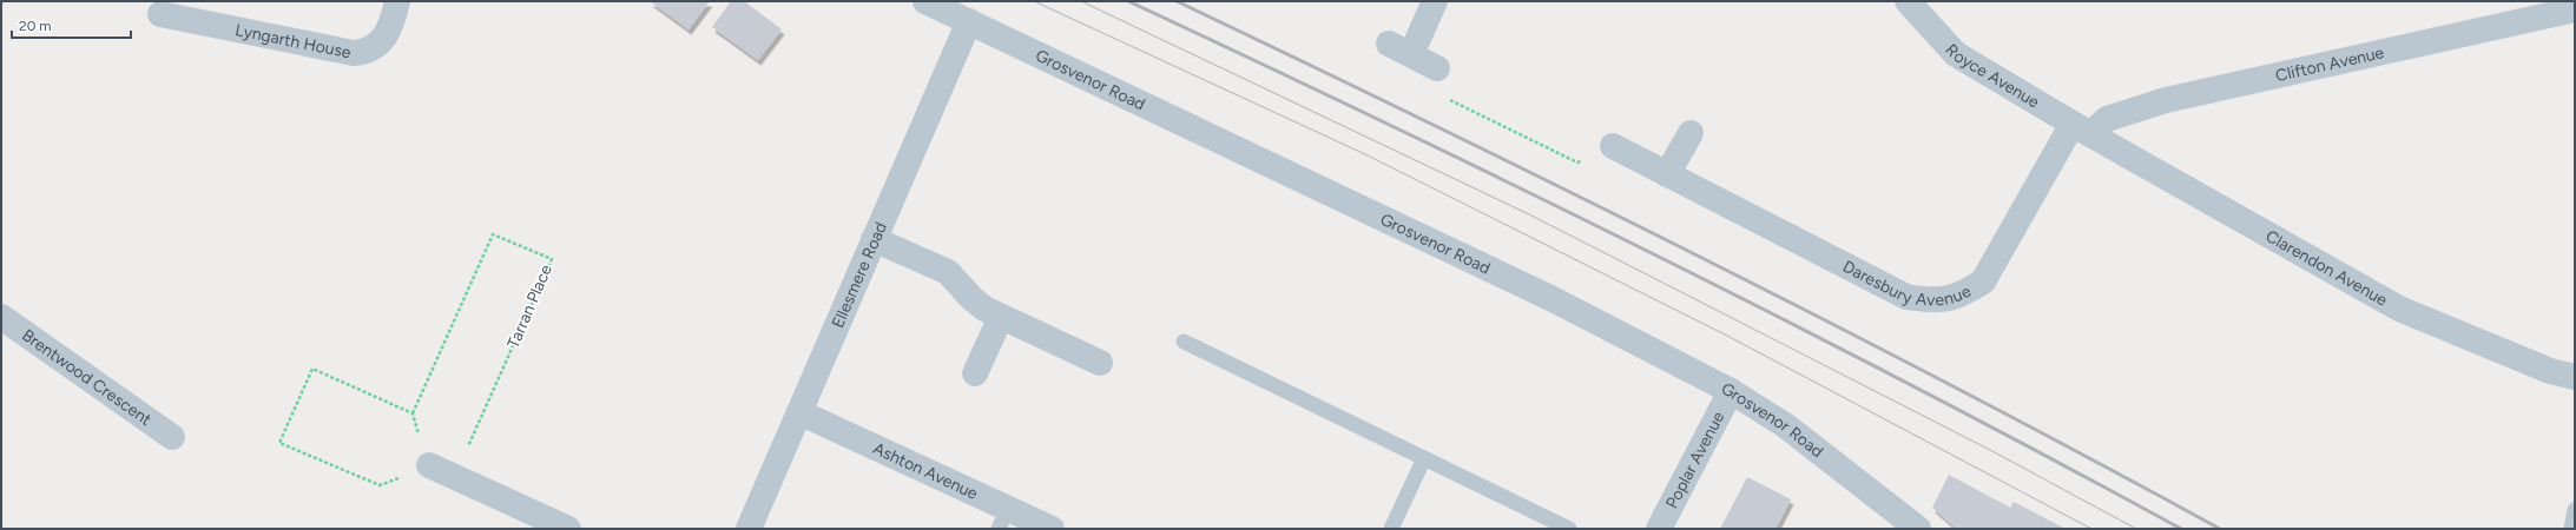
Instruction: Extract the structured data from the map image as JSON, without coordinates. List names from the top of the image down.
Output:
{
  "streets": {
    "street": [
      "Lyngarth House",
      "Clifton Avenue",
      "Royce Avenue",
      "Grosvenor Road",
      "Clarendon Avenue",
      "Daresbury Avenue",
      "Ellesmere Road",
      "Brentwood Crescent",
      "Poplar Avenue",
      "Ashton Avenue"
    ],
    "path": ["Tarran Place"]
  },
  "crossings": [
    ["Clifton Avenue", "Royce Avenue"],
    ["Clifton Avenue", "Clarendon Avenue"],
    ["Clifton Avenue", "Daresbury Avenue"],
    ["Royce Avenue", "Clarendon Avenue"],
    ["Royce Avenue", "Daresbury Avenue"],
    ["Grosvenor Road", "Ellesmere Road"],
    ["Grosvenor Road", "Poplar Avenue"],
    ["Clarendon Avenue", "Daresbury Avenue"],
    ["Ellesmere Road", "Ashton Avenue"]
  ],
  "scale_bar": "20 m"
}
